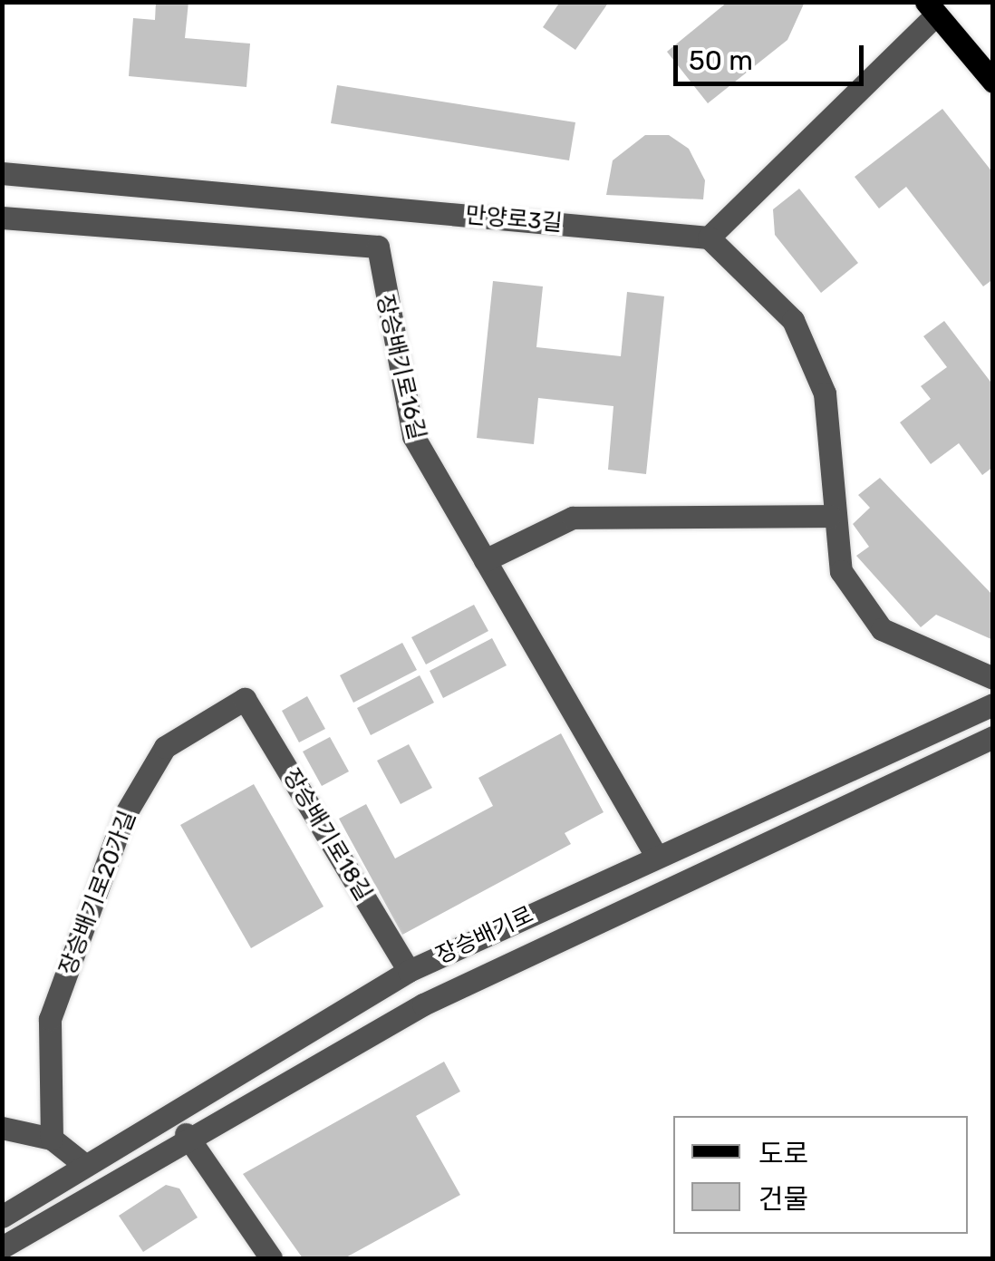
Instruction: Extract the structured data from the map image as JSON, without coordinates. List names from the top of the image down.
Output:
{
  "streets": {
    "street": [
      "만양로3길",
      "장승배기로16길",
      "장승배기로18길",
      "장승배기로20가길",
      "장승배기로"
    ]
  },
  "crossings": [
    ["장승배기로16길", "장승배기로"],
    ["장승배기로18길", "장승배기로20가길"],
    ["장승배기로18길", "장승배기로"]
  ],
  "legend": ["도로", "건물"],
  "scale_bar": "50 m"
}
